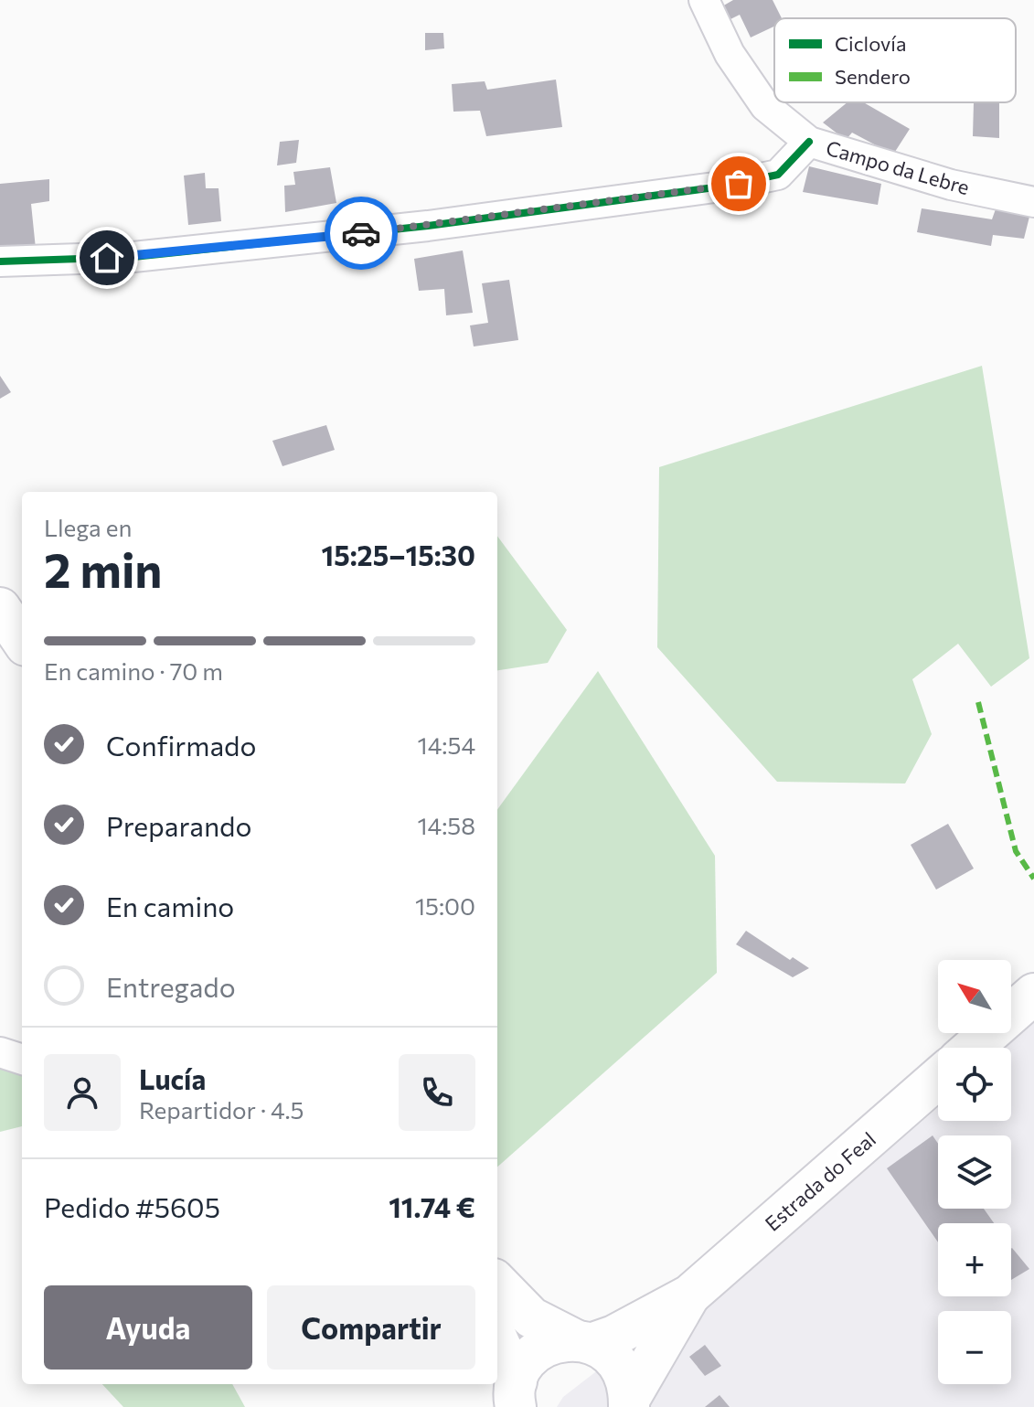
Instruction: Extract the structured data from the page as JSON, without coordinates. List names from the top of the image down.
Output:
{
  "streets": {
    "main road": ["Estrada do Feal"],
    "street": ["Campo da Lebre"]
  },
  "legend": ["Ciclovía", "Sendero"],
  "north": "top left",
  "page": {
    "heading": ["2 min", "Llega en", "15:25–15:30"],
    "panel": [
      "Lucía",
      "Repartidor · 4.5",
      "Pedido #5605",
      "11.74 €"
    ],
    "bar": "En camino · 70 m",
    "list": [
      ["Confirmado", "14:54"],
      ["Preparando", "14:58"],
      ["En camino", "15:00"],
      "Entregado"
    ],
    "map_buttons": ["+", "−"],
    "buttons": ["Ayuda", "Compartir"]
  }
}
